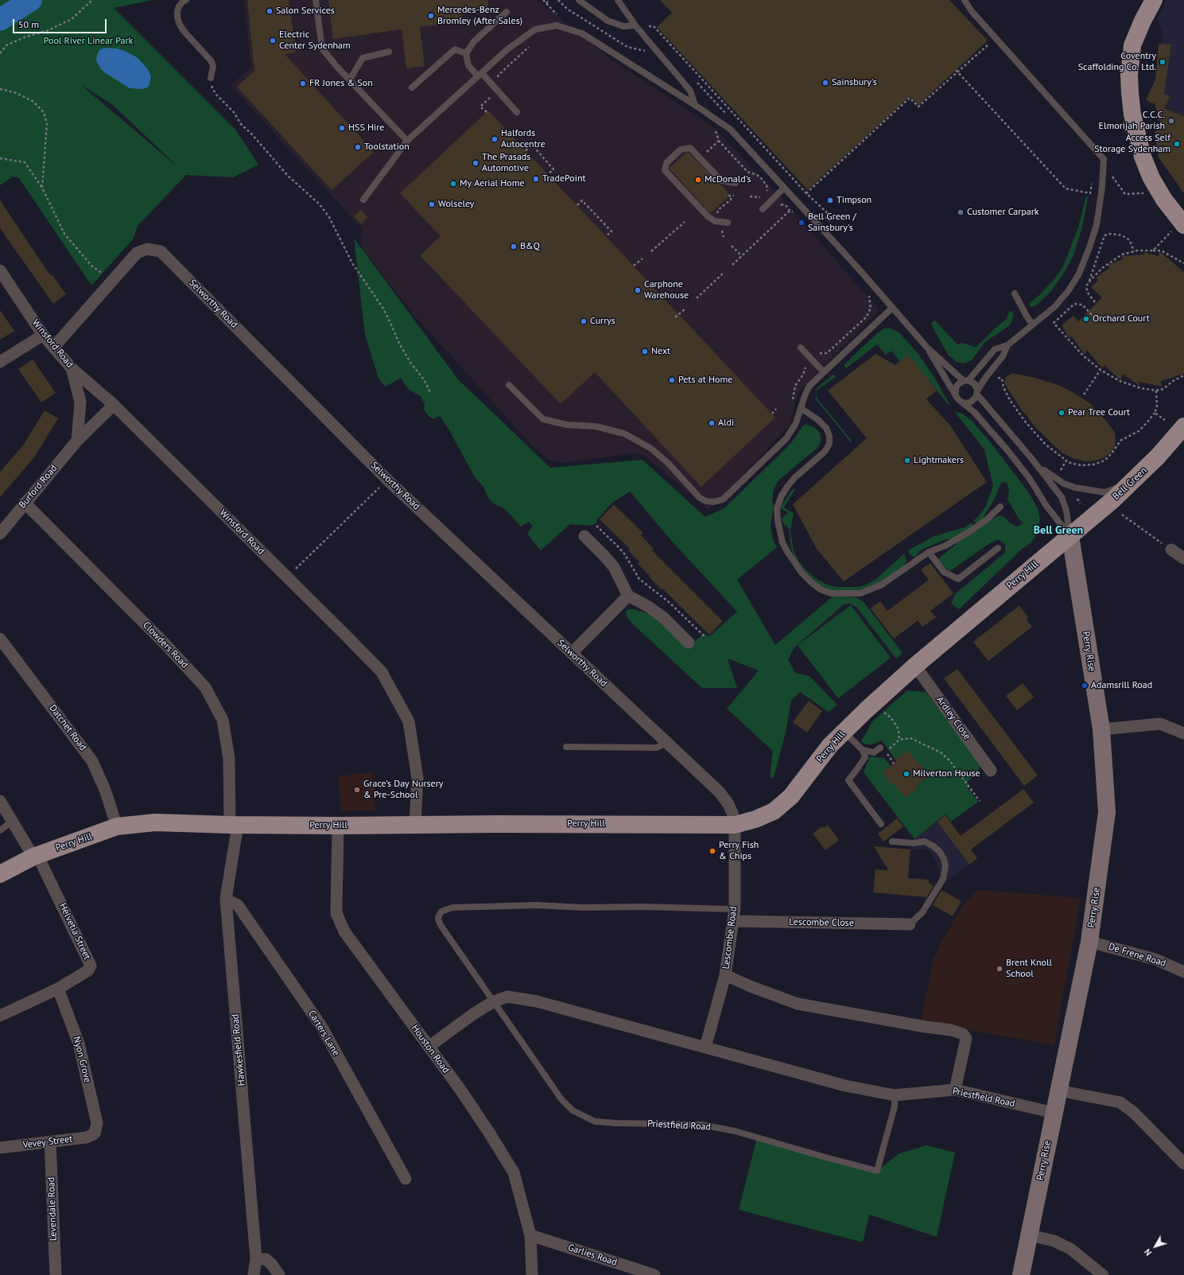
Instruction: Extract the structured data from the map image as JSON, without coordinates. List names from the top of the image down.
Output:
{
  "streets": {
    "main road": ["Bell Green", "Perry Hill", "Perry Rise"],
    "street": [
      "Selworthy Road",
      "Winsford Road",
      "Burford Road",
      "Clowders Road",
      "Ardley Close",
      "Datchet Road",
      "Lescombe Close",
      "Helvetia Street",
      "Lescombe Road",
      "De Frene Road",
      "Carters Lane",
      "Houston Road",
      "Hawkesfield Road",
      "Nyon Grove",
      "Priestfield Road",
      "Vevey Street",
      "Levendale Road",
      "Garlies Road"
    ]
  },
  "crossings": [
    ["Selworthy Road", "Winsford Road"],
    ["Selworthy Road", "Perry Hill"],
    ["Selworthy Road", "Lescombe Road"],
    ["Winsford Road", "Burford Road"],
    ["Winsford Road", "Perry Hill"],
    ["Bell Green", "Perry Hill"],
    ["Bell Green", "Perry Rise"],
    ["Burford Road", "Clowders Road"],
    ["Perry Hill", "Clowders Road"],
    ["Perry Hill", "Perry Rise"],
    ["Perry Hill", "Ardley Close"],
    ["Perry Hill", "Datchet Road"],
    ["Perry Hill", "Helvetia Street"],
    ["Perry Hill", "Lescombe Road"],
    ["Perry Hill", "Houston Road"],
    ["Perry Hill", "Hawkesfield Road"],
    ["Clowders Road", "Hawkesfield Road"],
    ["Perry Rise", "De Frene Road"],
    ["Perry Rise", "Priestfield Road"],
    ["Lescombe Close", "Lescombe Road"],
    ["Helvetia Street", "Nyon Grove"],
    ["Lescombe Road", "Priestfield Road"],
    ["Carters Lane", "Hawkesfield Road"],
    ["Houston Road", "Priestfield Road"],
    ["Houston Road", "Garlies Road"],
    ["Nyon Grove", "Vevey Street"],
    ["Vevey Street", "Levendale Road"]
  ],
  "districts": ["Bell Green"],
  "parks": ["Pool River Linear Park"],
  "places": [
    "Salon Services",
    "Mercedes-Benz Bromley (After Sales)",
    "Electric Center Sydenham",
    "Coventry Scaffolding Co. Ltd.",
    "Sainsbury's",
    "FR Jones & Son",
    "C.C.C. Elmorijah Parish",
    "HSS Hire",
    "Halfords Autocentre",
    "Access Self Storage Sydenham",
    "Toolstation",
    "The Prasads Automotive",
    "TradePoint",
    "McDonald's",
    "My Aerial Home",
    "Timpson",
    "Wolseley",
    "Customer Carpark",
    "Bell Green / Sainsbury's",
    "B&Q",
    "Carphone Warehouse",
    "Orchard Court",
    "Currys",
    "Next",
    "Pets at Home",
    "Pear Tree Court",
    "Aldi",
    "Lightmakers",
    "Adamsrill Road",
    "Milverton House",
    "Grace’s Day Nursery & Pre-School",
    "Perry Fish & Chips",
    "Brent Knoll School"
  ],
  "scale_bar": "50 m",
  "north": "bottom left"
}
